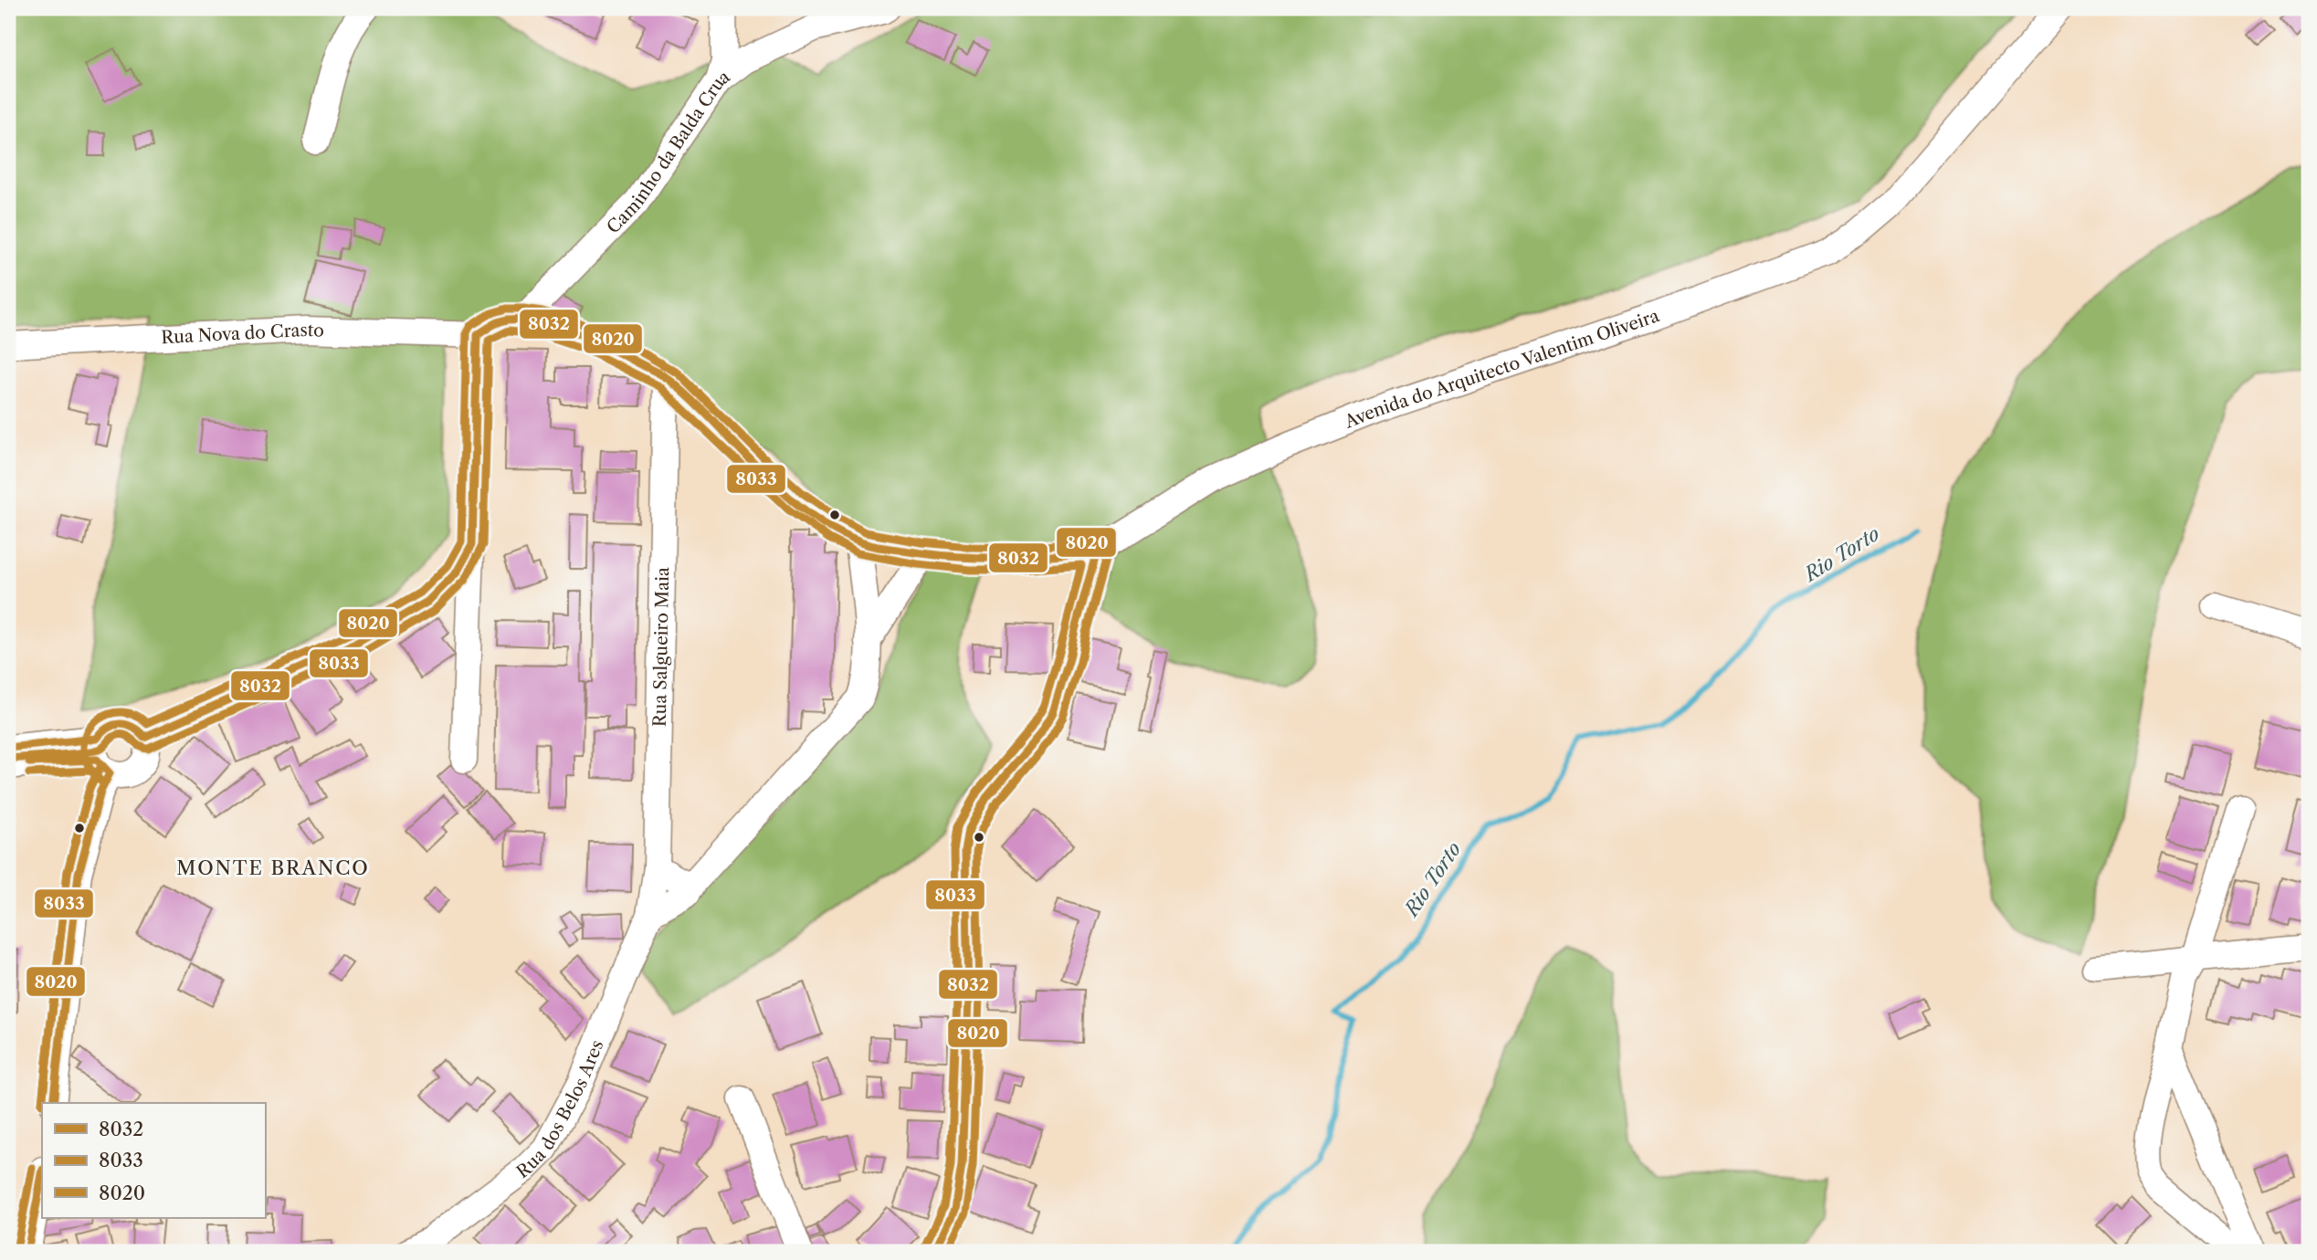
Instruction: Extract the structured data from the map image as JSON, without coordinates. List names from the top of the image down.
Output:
{
  "streets": {
    "street": [
      "Caminho da Balda Crua",
      "Rua Nova do Crasto",
      "Avenida do Arquitecto Valentim Oliveira",
      "Rua Salgueiro Maia",
      "Rua dos Belos Ares"
    ]
  },
  "crossings": [
    ["Caminho da Balda Crua", "Avenida do Arquitecto Valentim Oliveira"],
    ["Avenida do Arquitecto Valentim Oliveira", "Rua Salgueiro Maia"],
    ["Rua Salgueiro Maia", "Rua dos Belos Ares"]
  ],
  "districts": ["MONTE BRANCO"],
  "water": ["Rio Torto"],
  "lines": ["transit line 8020", "transit line 8032", "transit line 8033"],
  "legend": ["8032", "8033", "8020"]
}
